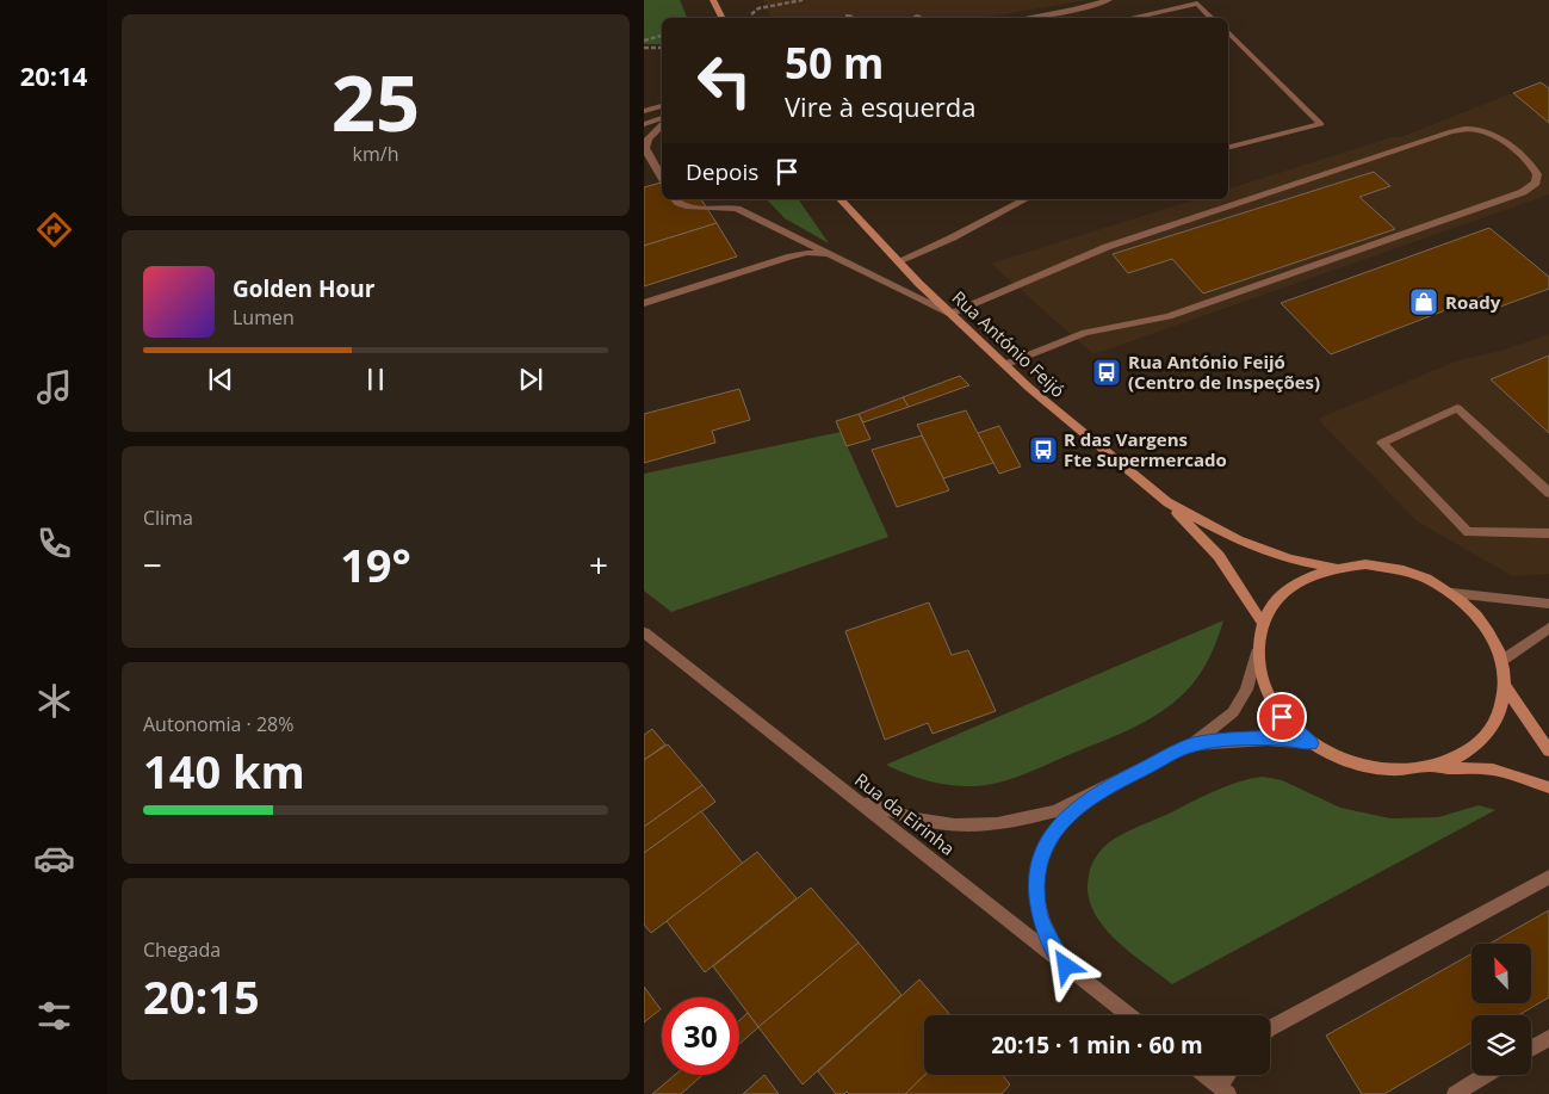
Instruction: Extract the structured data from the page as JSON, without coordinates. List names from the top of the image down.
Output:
{
  "streets": {
    "street": ["Rua António Feijó", "Rua da Eirinha"]
  },
  "places": {
    "shop": ["Roady"],
    "bus stop": ["Rua António Feijó (Centro de Inspeções)", "R das Vargens Fte Supermercado"]
  },
  "north": "top left",
  "page": {
    "tabs": "20:14",
    "tile": [
      ["25", "km/h"],
      "Clima",
      ["Autonomia · 28%", "140 km"],
      ["Chegada", "20:15"]
    ],
    "turn": ["50 m", "Vire à esquerda"],
    "then": "Depois",
    "song": ["Golden Hour", "Lumen"],
    "heat": ["−", "19°", "+"],
    "limit": "30",
    "trip": "20:15 · 1 min · 60 m"
  }
}
